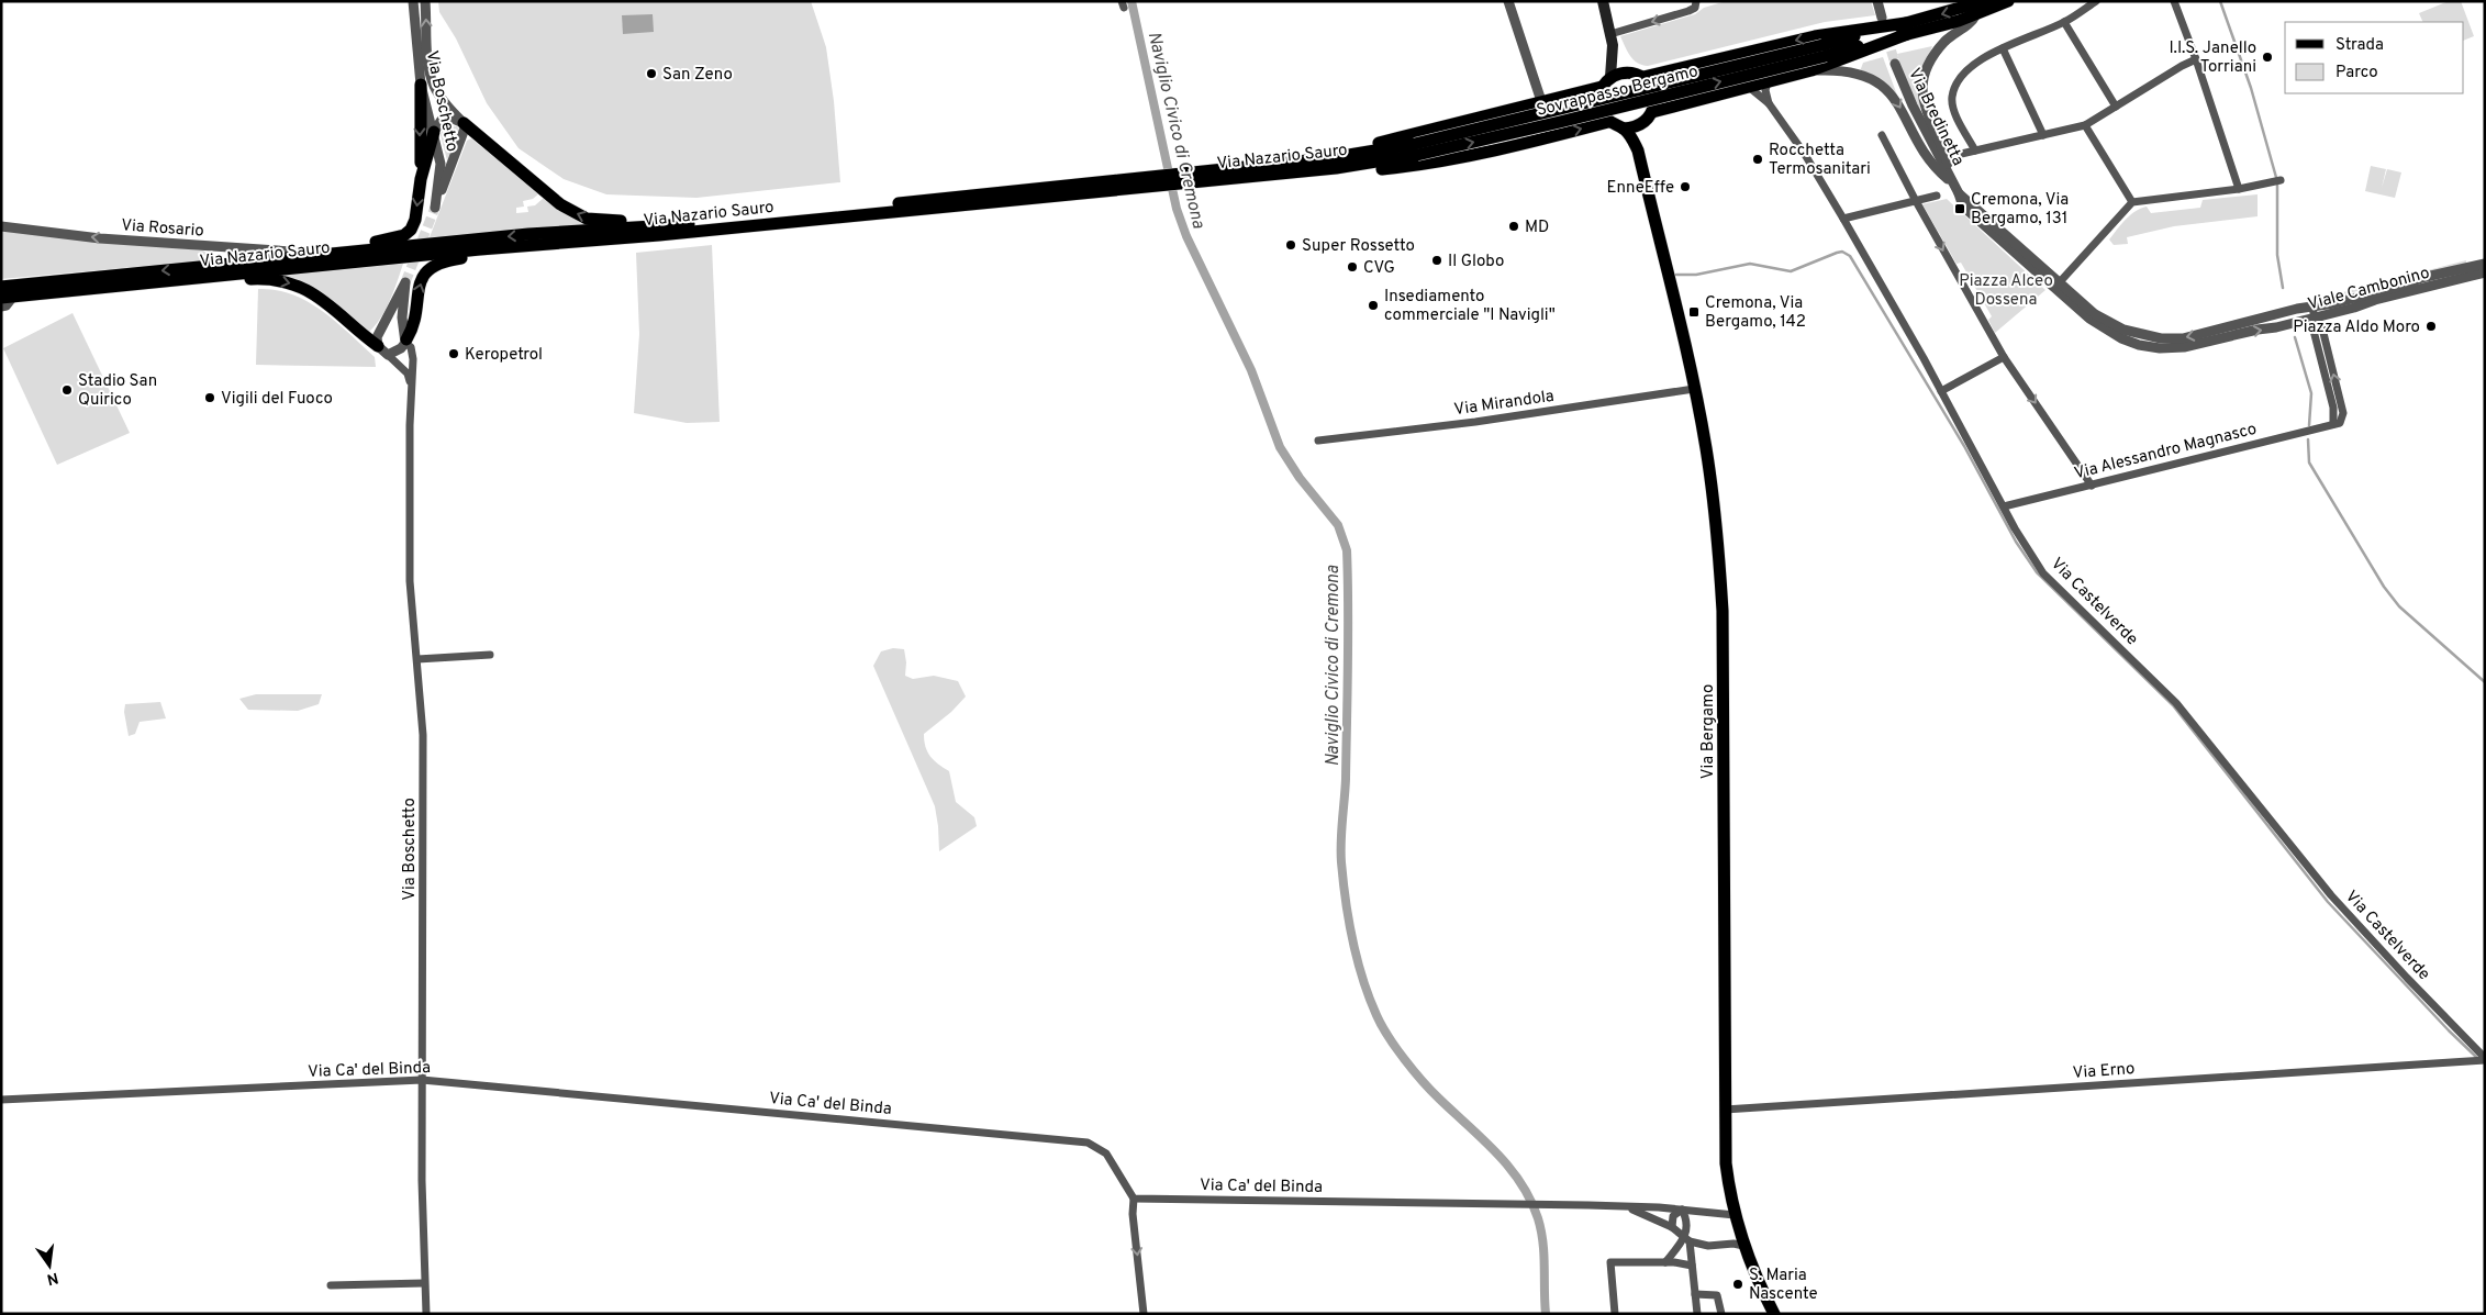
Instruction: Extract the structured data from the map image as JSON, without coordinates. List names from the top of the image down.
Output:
{
  "streets": {
    "main road": ["Sovrappasso Bergamo", "Via Nazario Sauro", "Via Bergamo"],
    "street": [
      "Via Boschetto",
      "Via Bredinetta",
      "Via Rosario",
      "Viale Cambonino",
      "Via Mirandola",
      "Via Alessandro Magnasco",
      "Via Castelverde",
      "Via Ca' del Binda",
      "Via Erno"
    ]
  },
  "crossings": [
    ["Sovrappasso Bergamo", "Via Nazario Sauro"],
    ["Via Boschetto", "Via Ca' del Binda"],
    ["Via Bredinetta", "Viale Cambonino"],
    ["Via Nazario Sauro", "Via Rosario"],
    ["Viale Cambonino", "Via Alessandro Magnasco"],
    ["Via Mirandola", "Via Bergamo"],
    ["Via Alessandro Magnasco", "Via Castelverde"],
    ["Via Castelverde", "Via Erno"],
    ["Via Bergamo", "Via Ca' del Binda"],
    ["Via Bergamo", "Via Erno"]
  ],
  "one_way": ["Via Rosario"],
  "water": ["Naviglio Civico di Cremona"],
  "parks": ["Piazza Alceo Dossena"],
  "places": {
    "other": [
      "I.I.S. Janello Torriani",
      "San Zeno",
      "Rocchetta Termosanitari",
      "EnneEffe",
      "MD",
      "Super Rossetto",
      "Il Globo",
      "CVG",
      "Insediamento commerciale \"I Navigli\"",
      "Piazza Aldo Moro",
      "Keropetrol",
      "Stadio San Quirico",
      "Vigili del Fuoco",
      "S. Maria Nascente"
    ],
    "transit": ["Cremona, Via Bergamo, 131", "Cremona, Via Bergamo, 142"]
  },
  "legend": ["Strada", "Parco"],
  "north": "bottom"
}
